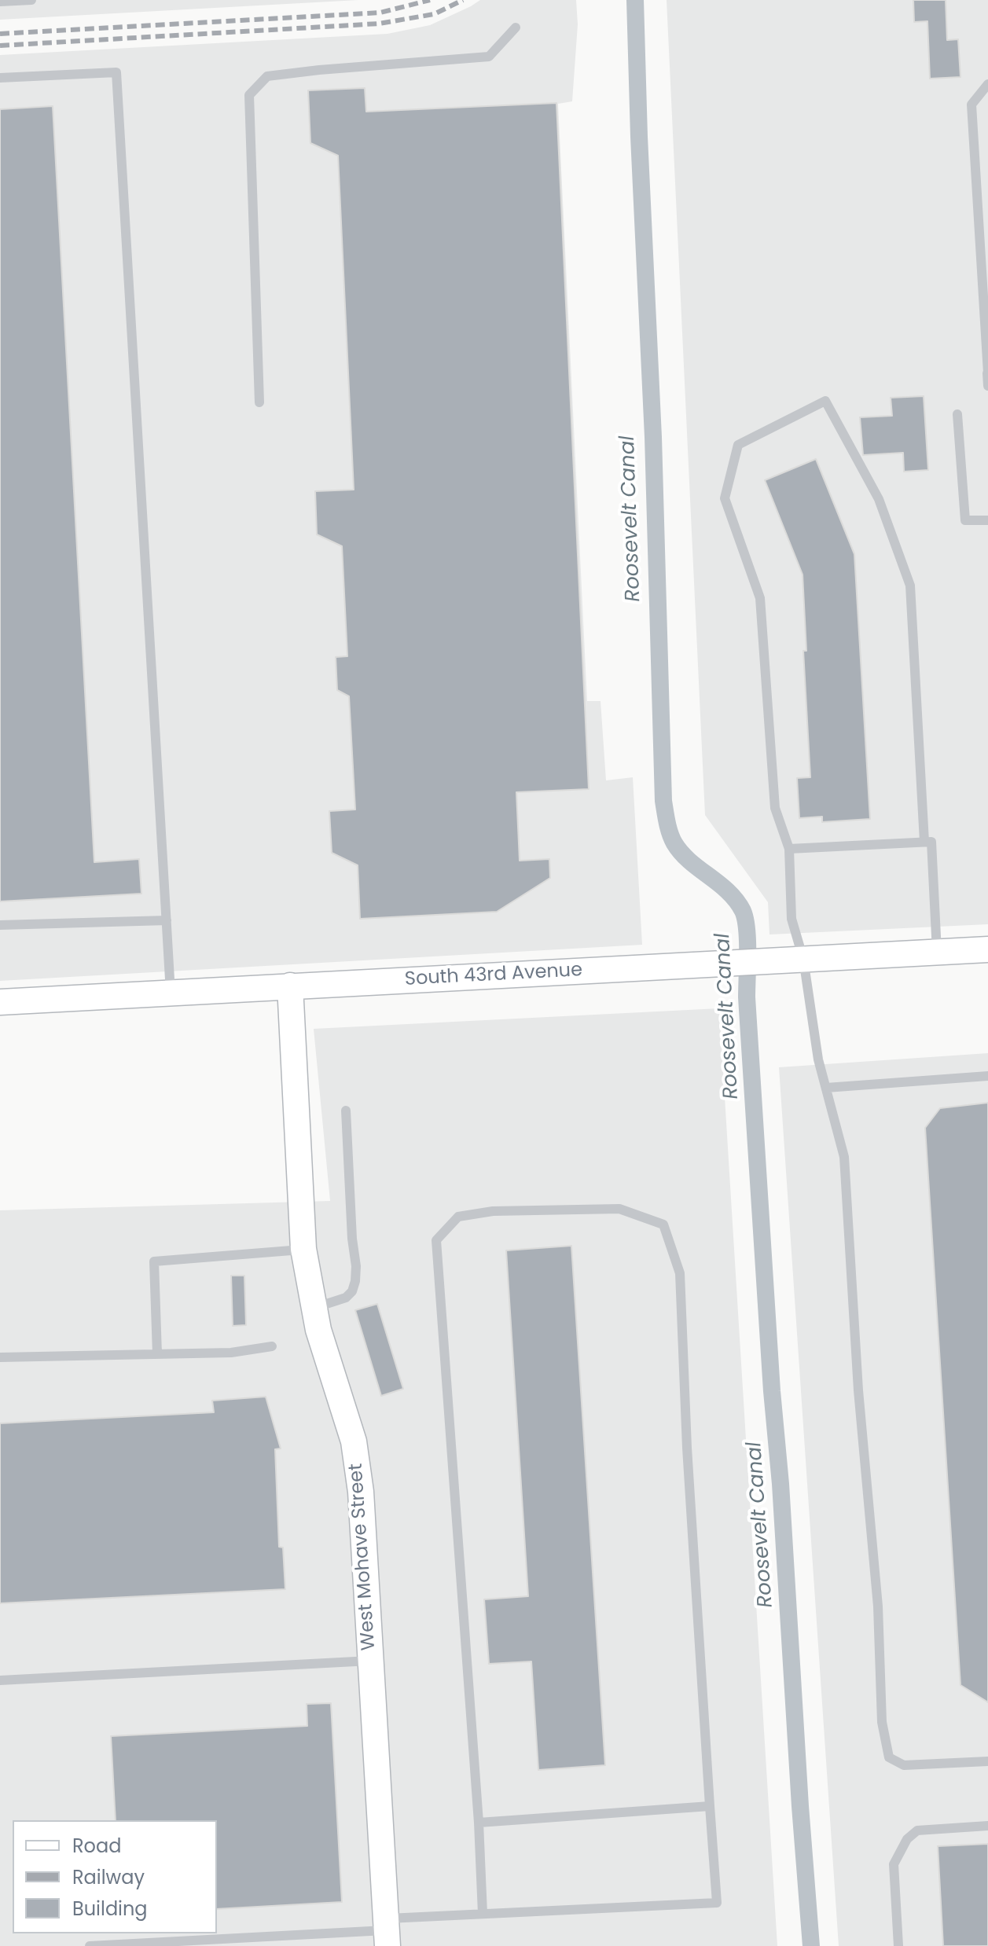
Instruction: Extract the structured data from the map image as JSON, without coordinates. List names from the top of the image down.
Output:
{
  "streets": {
    "main road": ["South 43rd Avenue", "West Mohave Street"]
  },
  "crossings": [
    ["South 43rd Avenue", "West Mohave Street"]
  ],
  "water": ["Roosevelt Canal"],
  "legend": ["Road", "Railway", "Building"]
}
